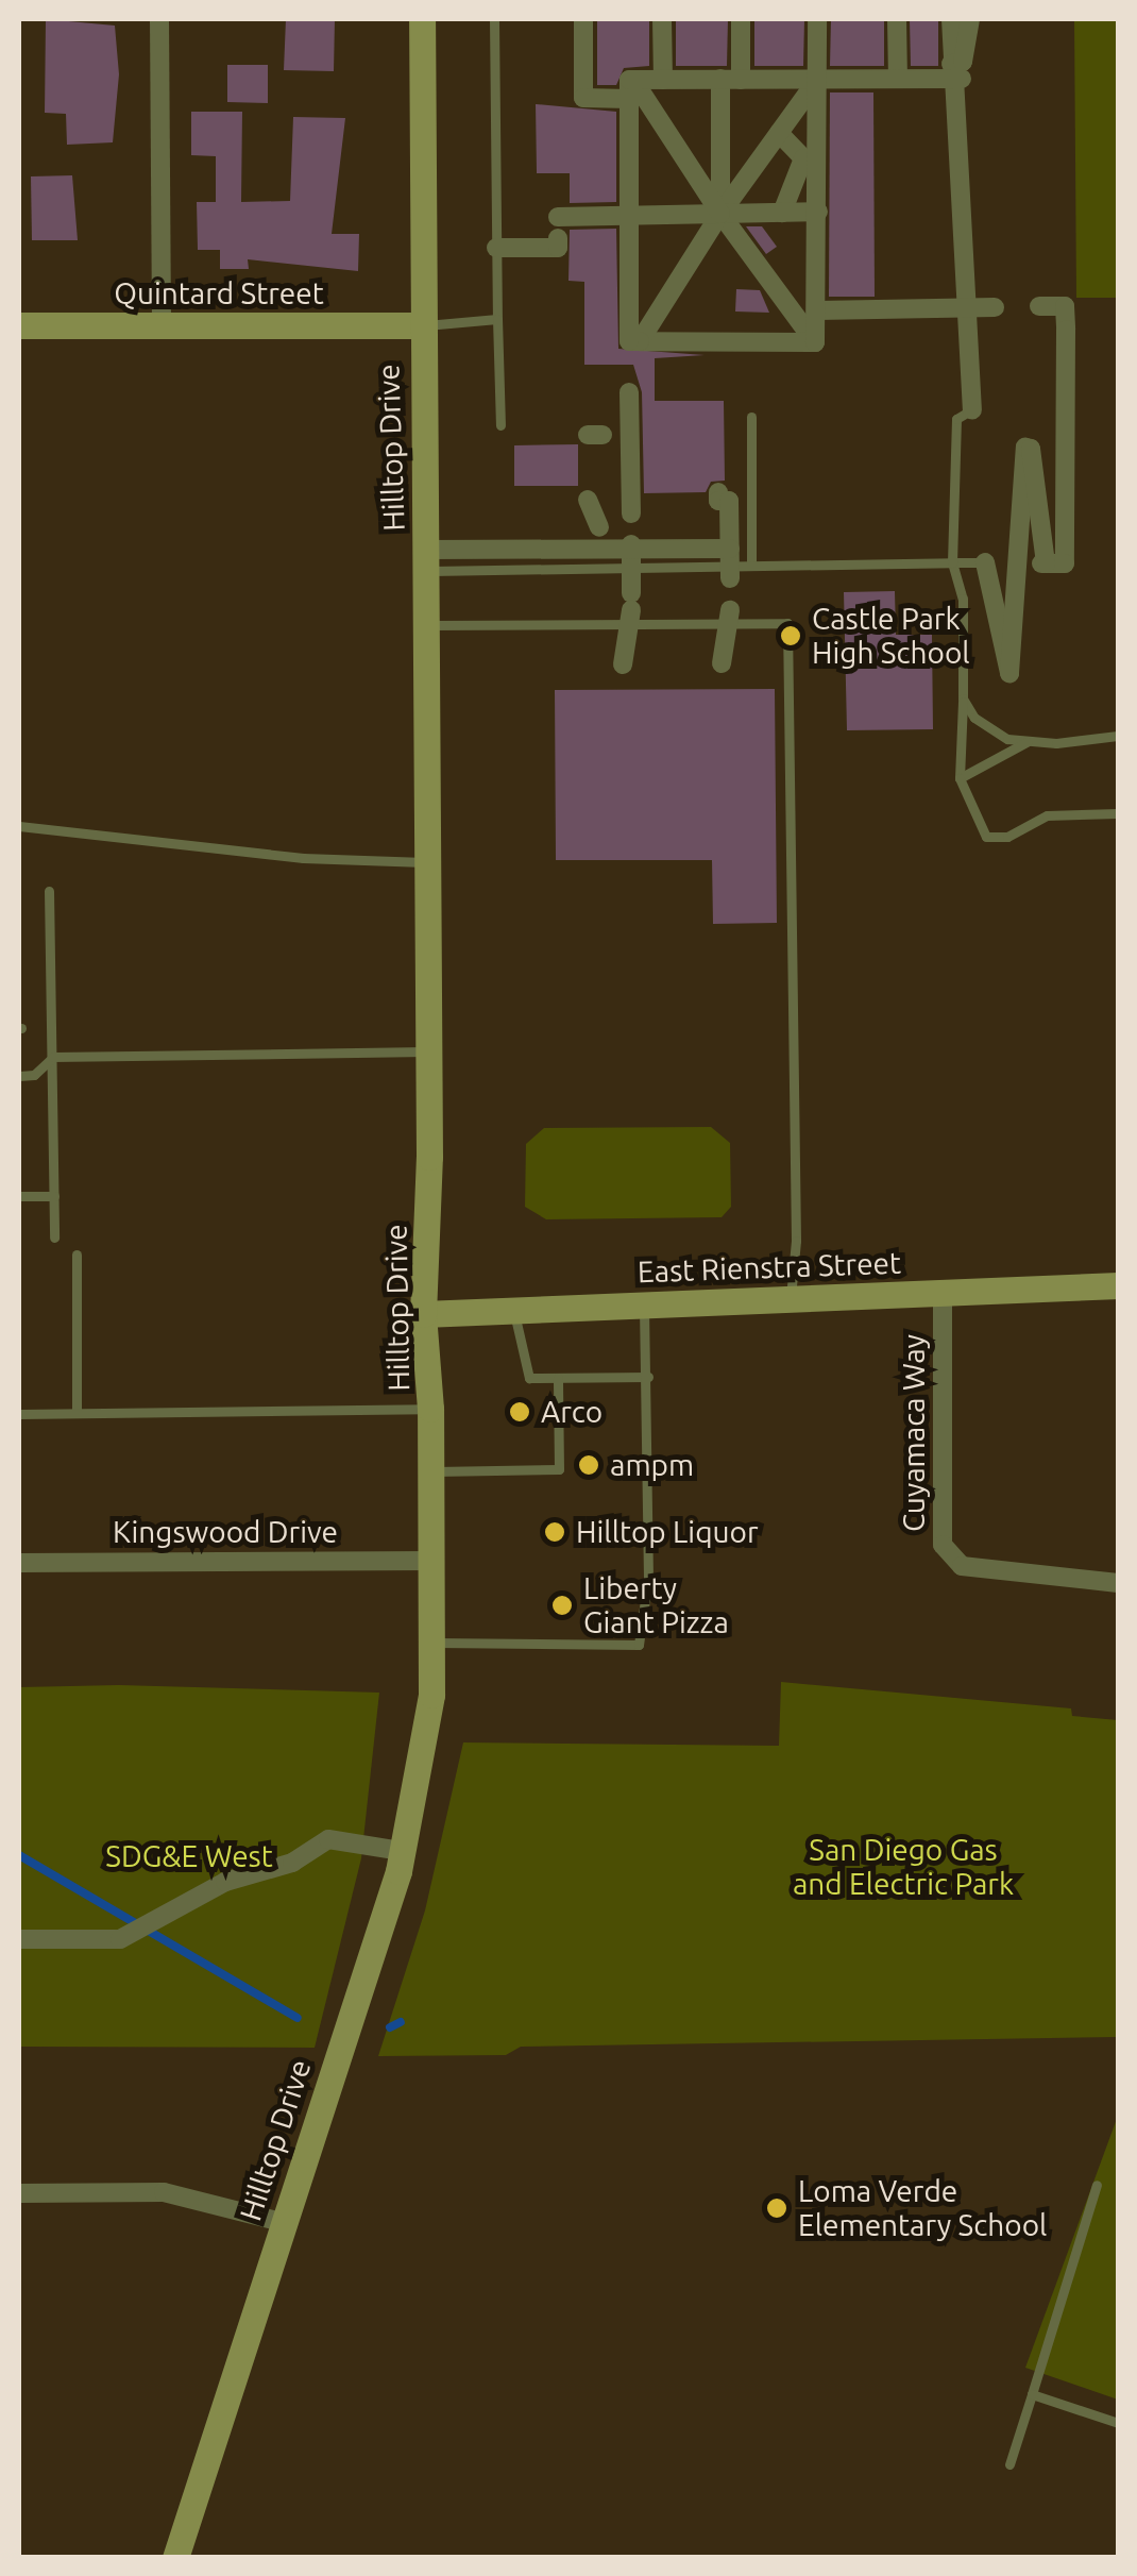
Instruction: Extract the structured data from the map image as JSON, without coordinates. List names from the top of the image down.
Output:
{
  "streets": {
    "main road": ["Quintard Street", "Hilltop Drive", "East Rienstra Street"],
    "street": ["Cuyamaca Way", "Kingswood Drive"]
  },
  "crossings": [
    ["Quintard Street", "Hilltop Drive"],
    ["Hilltop Drive", "East Rienstra Street"],
    ["Hilltop Drive", "Kingswood Drive"],
    ["East Rienstra Street", "Cuyamaca Way"]
  ],
  "parks": ["San Diego Gas and Electric Park", "SDG&E West"],
  "places": [
    "Castle Park High School",
    "Arco",
    "ampm",
    "Hilltop Liquor",
    "Liberty Giant Pizza",
    "Loma Verde Elementary School"
  ]
}
